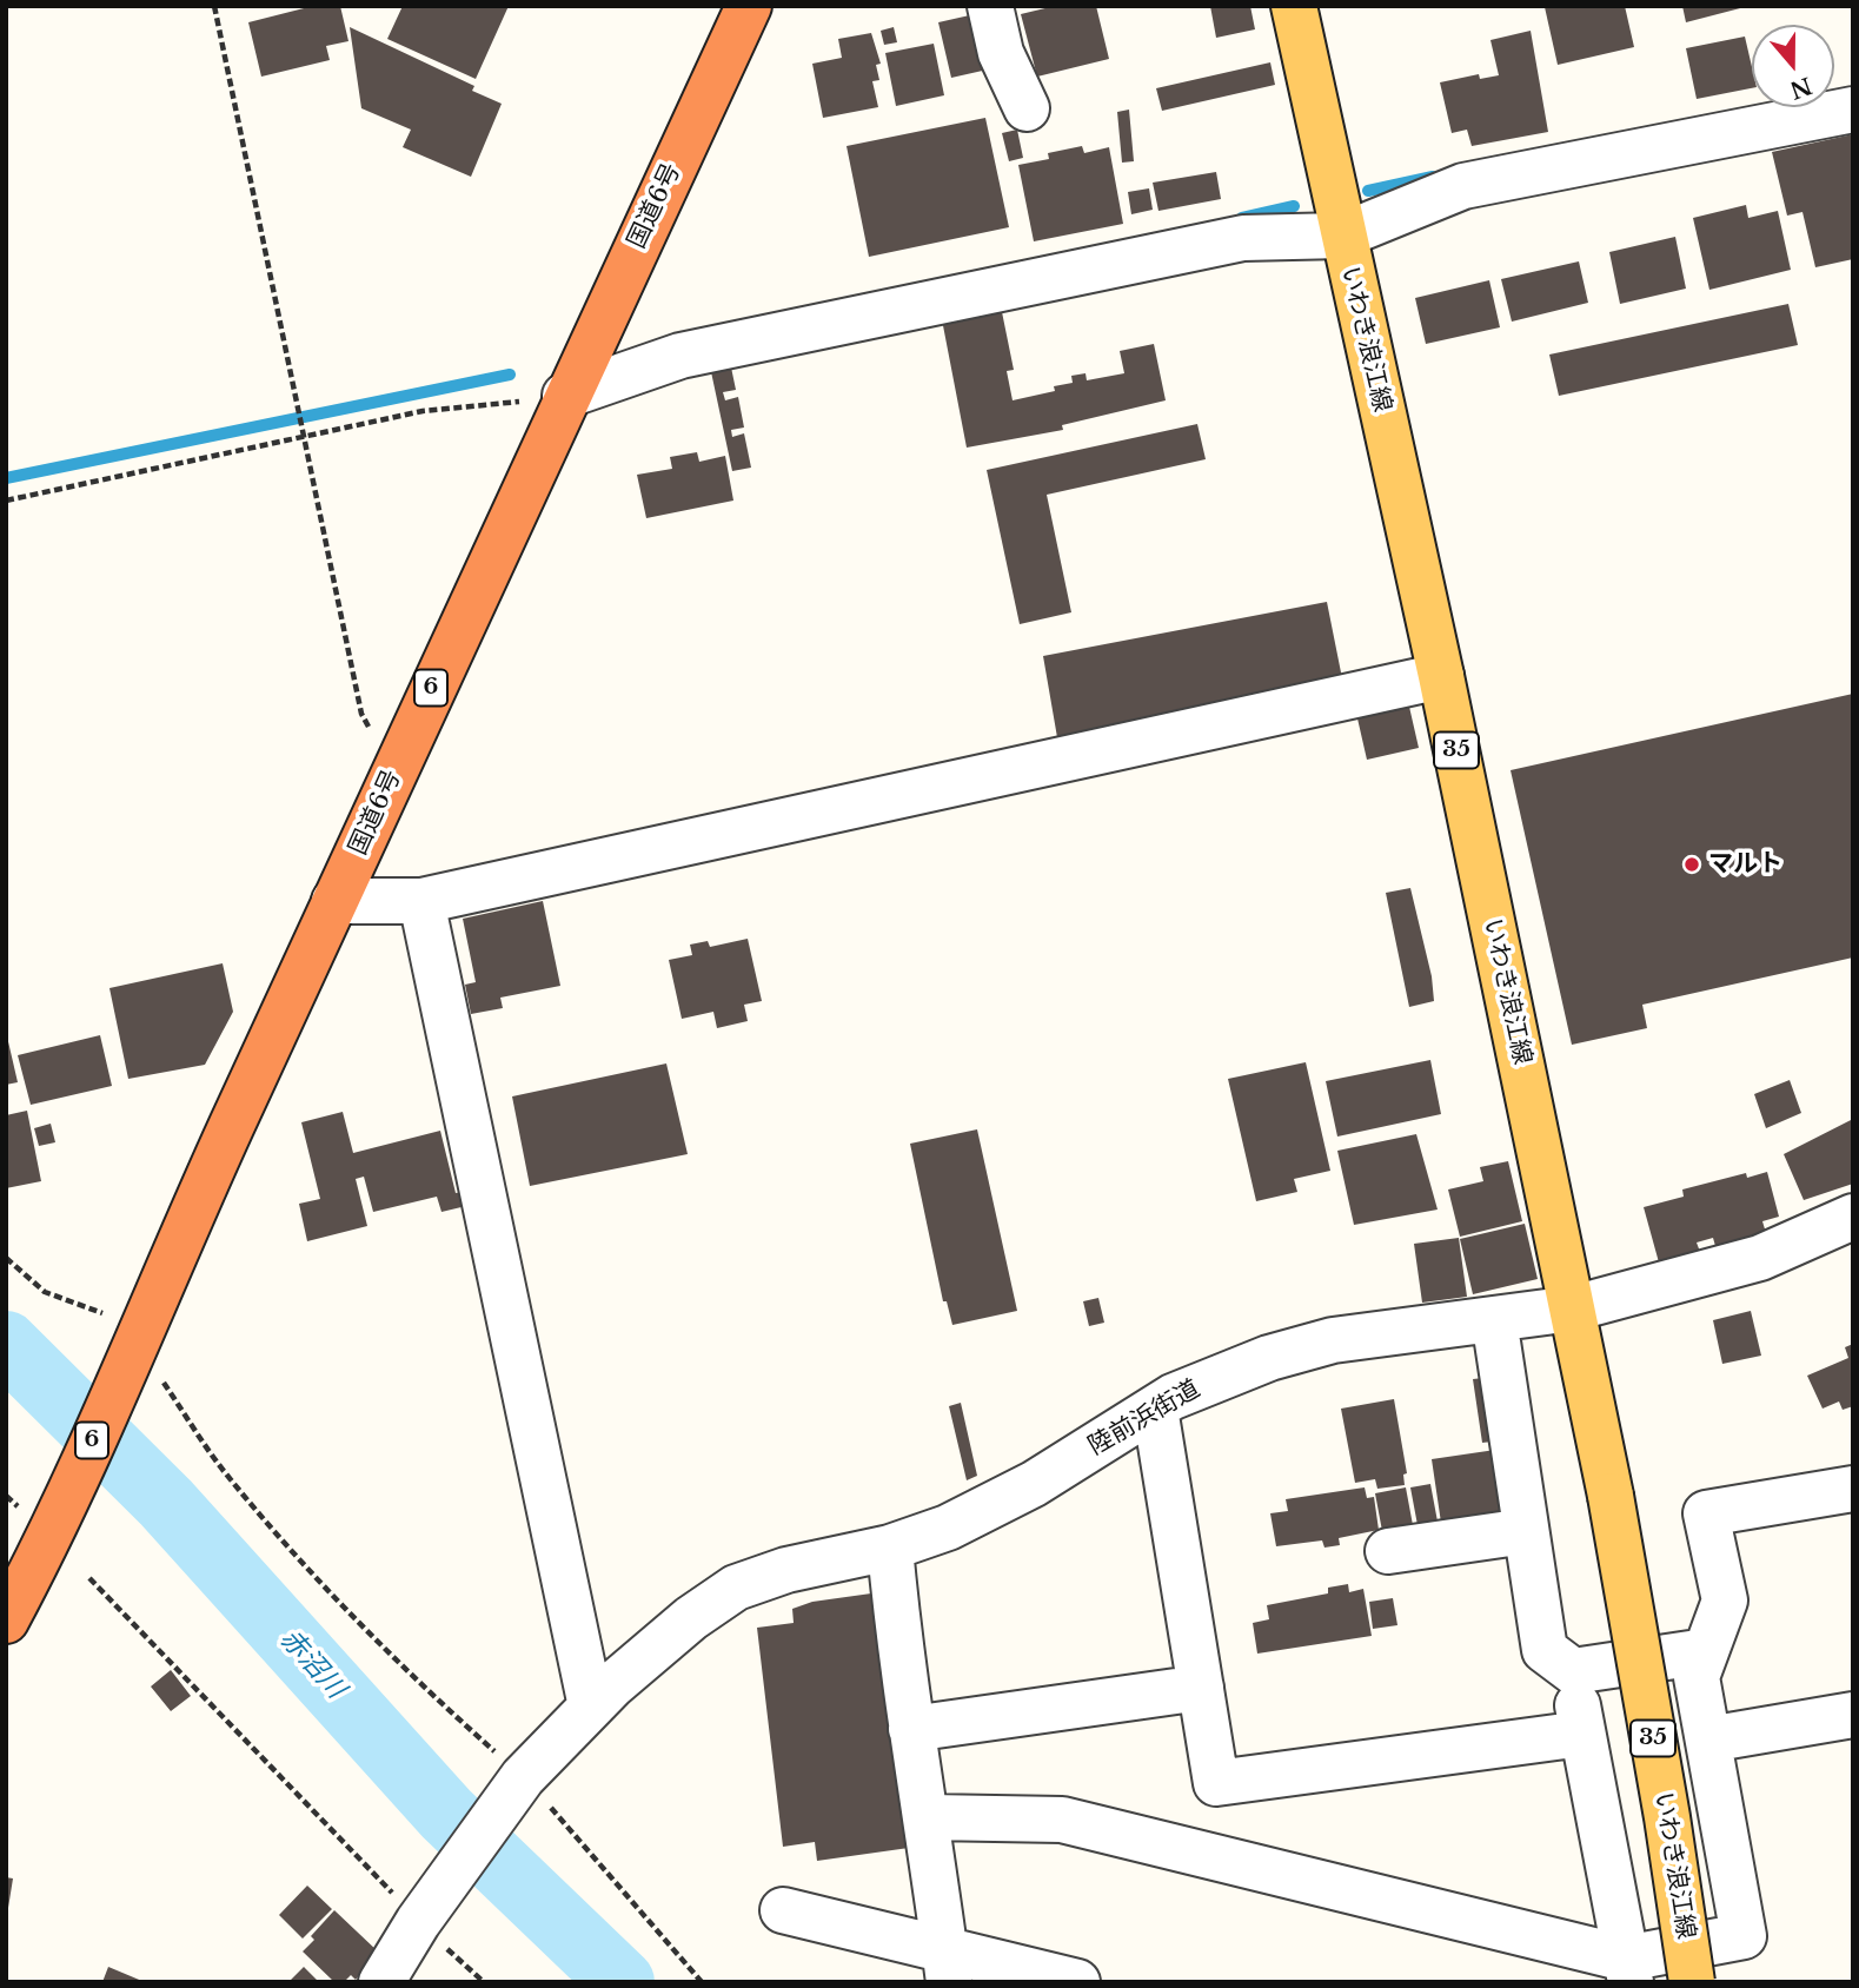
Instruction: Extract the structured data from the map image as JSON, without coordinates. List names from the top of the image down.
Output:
{
  "streets": {
    "highway": ["国道6号", "6"],
    "main road": ["いわき浪江線", "35"],
    "street": ["陸前浜街道"]
  },
  "crossings": [
    ["いわき浪江線", "陸前浜街道"]
  ],
  "water": ["赤沼川"],
  "places": ["マルト"],
  "north": "bottom"
}
